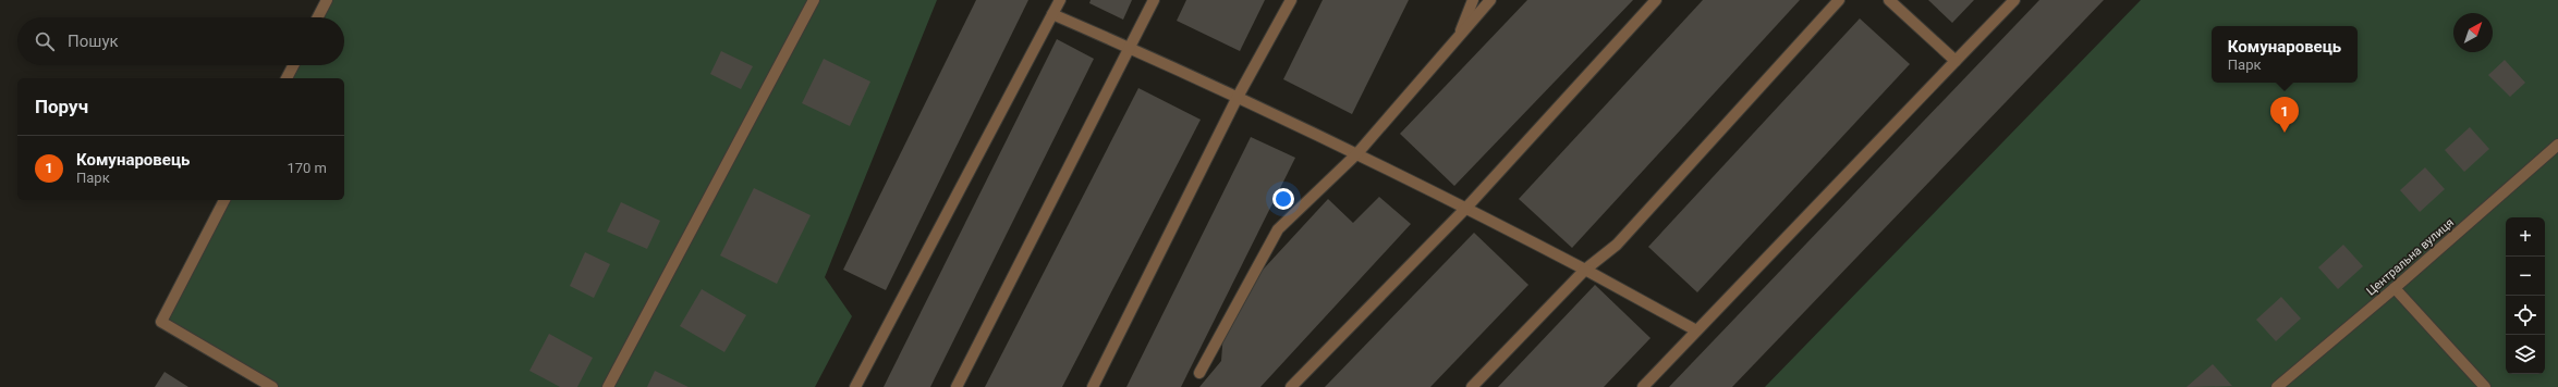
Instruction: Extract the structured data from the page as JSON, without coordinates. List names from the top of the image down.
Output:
{
  "streets": {
    "street": ["Центральна вулиця"]
  },
  "north": "top right",
  "page": {
    "search": "Пошук",
    "popup": ["Комунаровець", "Парк"],
    "heading": "Поруч",
    "pins": "1",
    "list": [
      {
        "mark": "1",
        "name": "Комунаровець",
        "note": "Парк",
        "value": "170 m"
      }
    ],
    "map_buttons": ["+", "−"]
  }
}
